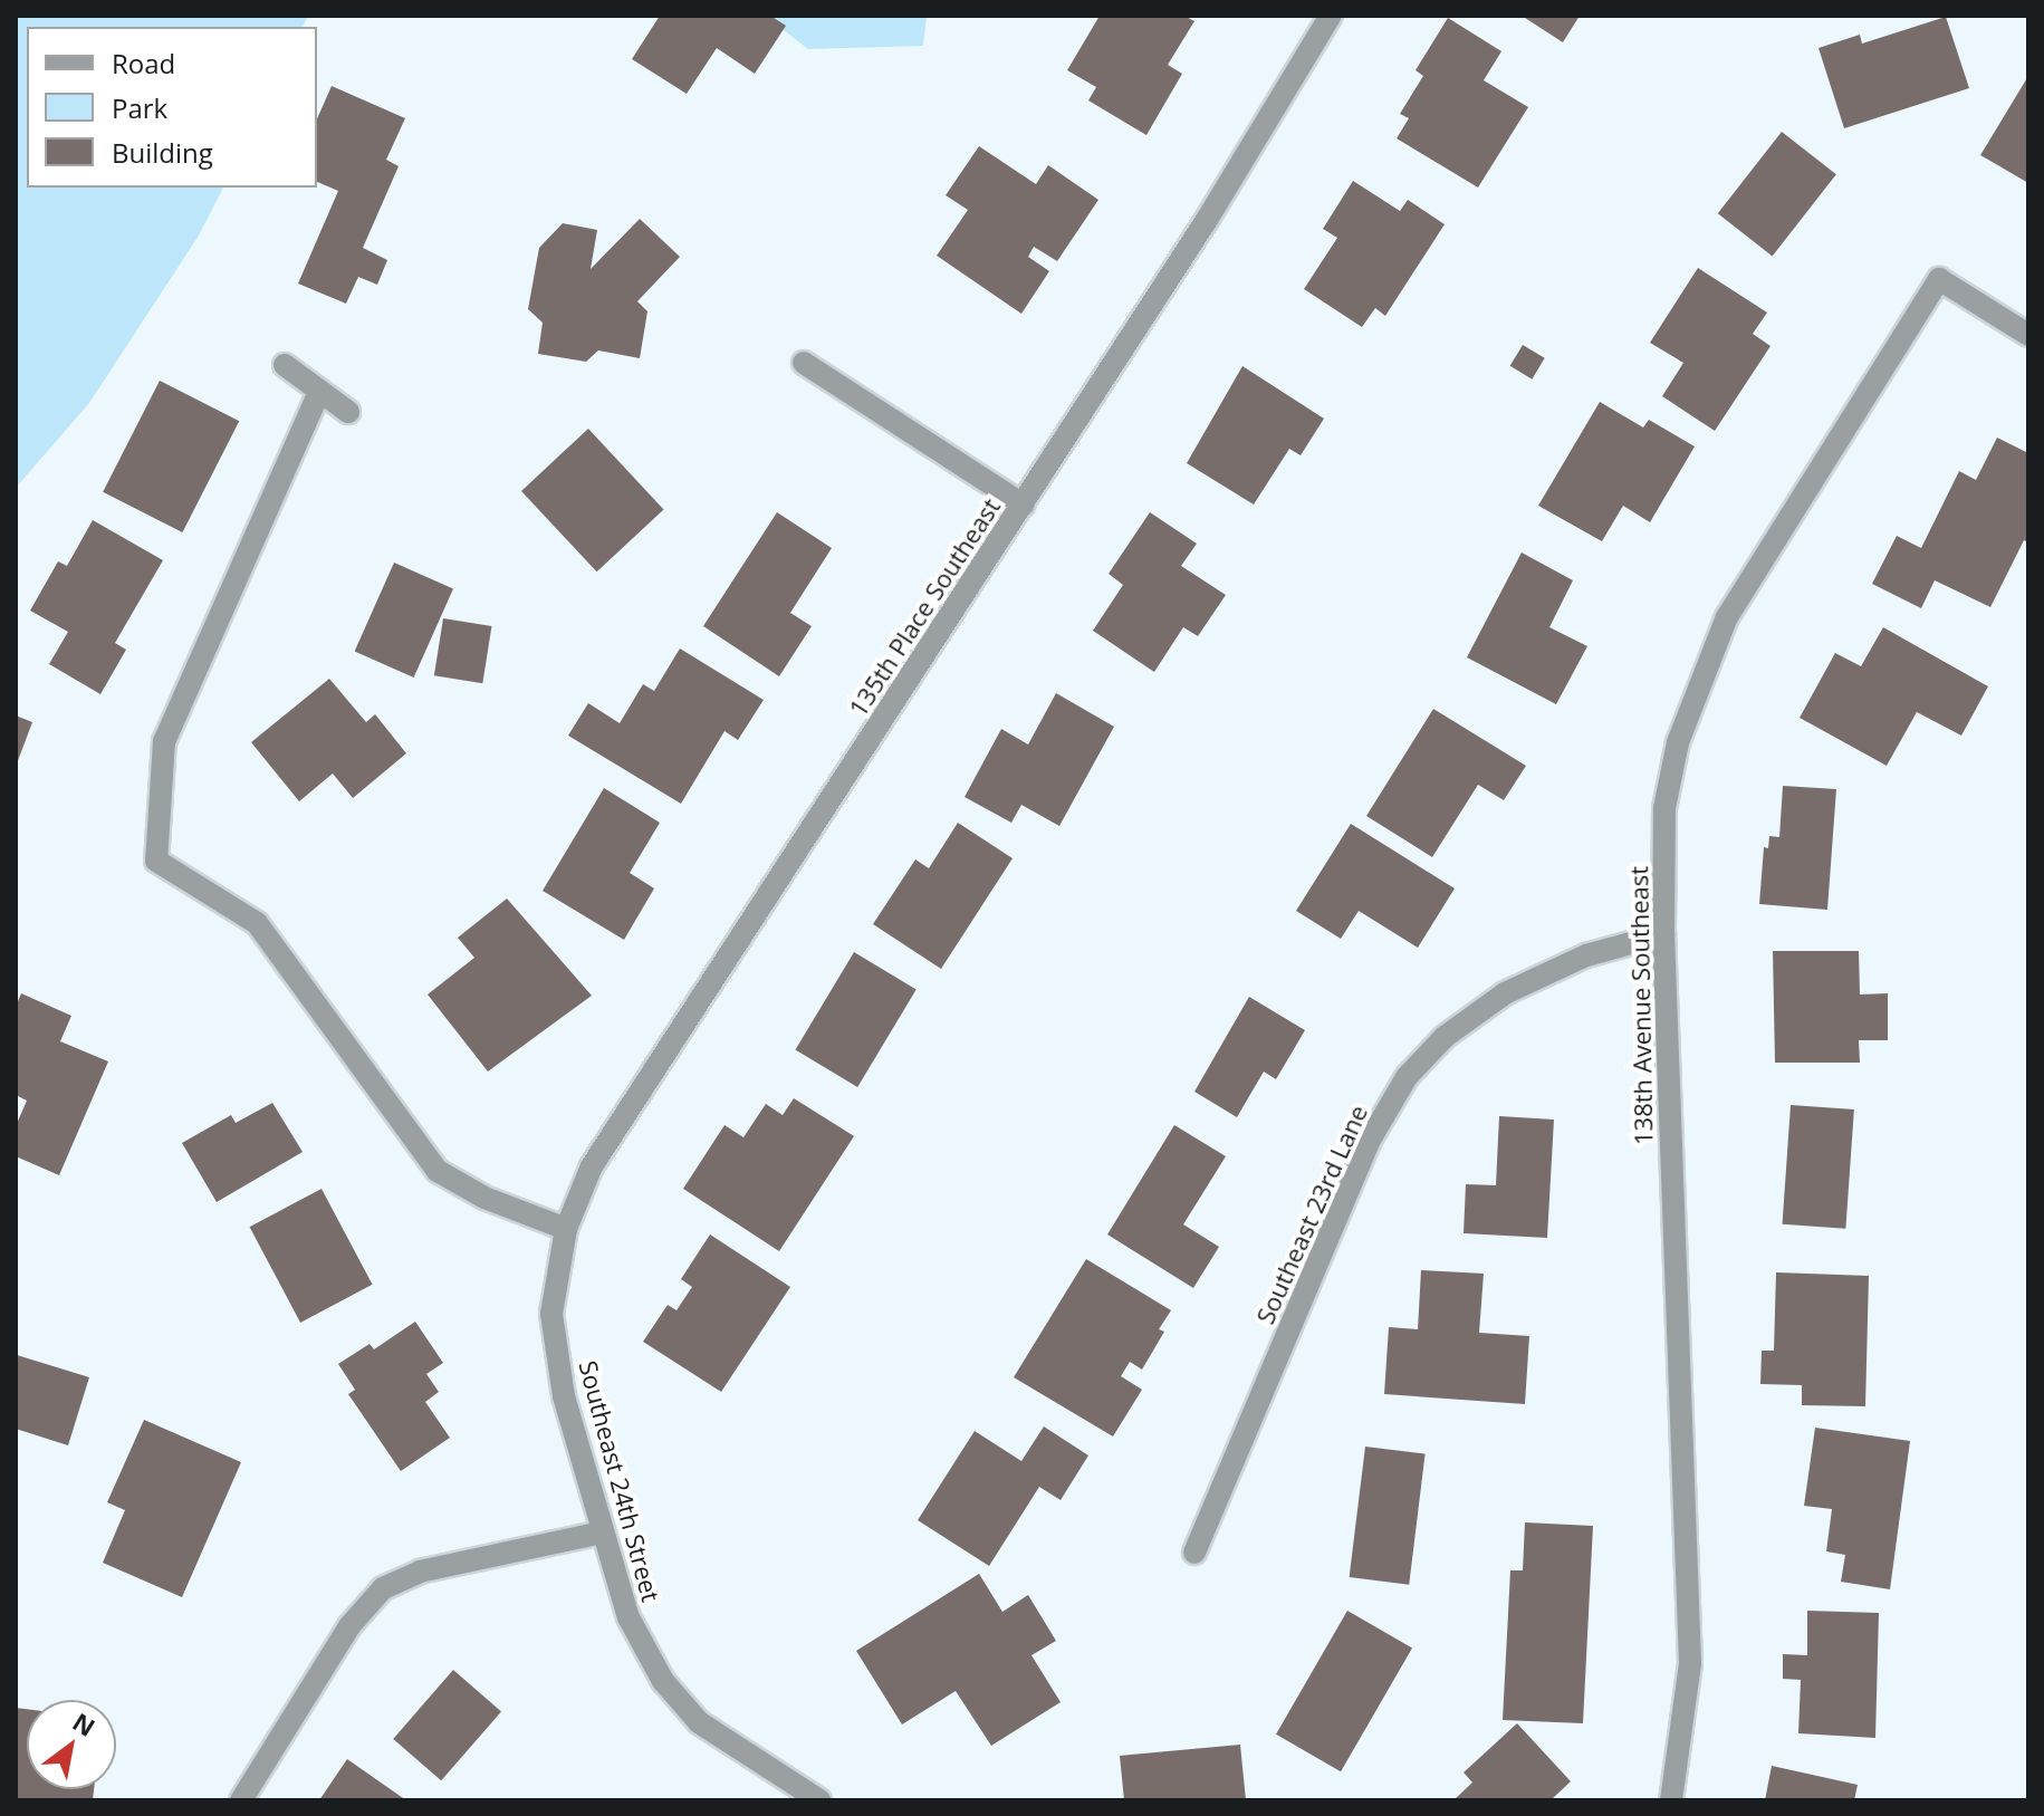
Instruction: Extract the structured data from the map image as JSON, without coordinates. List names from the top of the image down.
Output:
{
  "streets": {
    "street": [
      "135th Place Southeast",
      "138th Avenue Southeast",
      "Southeast 23rd Lane",
      "Southeast 24th Street"
    ]
  },
  "crossings": [
    ["135th Place Southeast", "Southeast 24th Street"],
    ["138th Avenue Southeast", "Southeast 23rd Lane"]
  ],
  "legend": ["Road", "Park", "Building"],
  "north": "top right"
}
